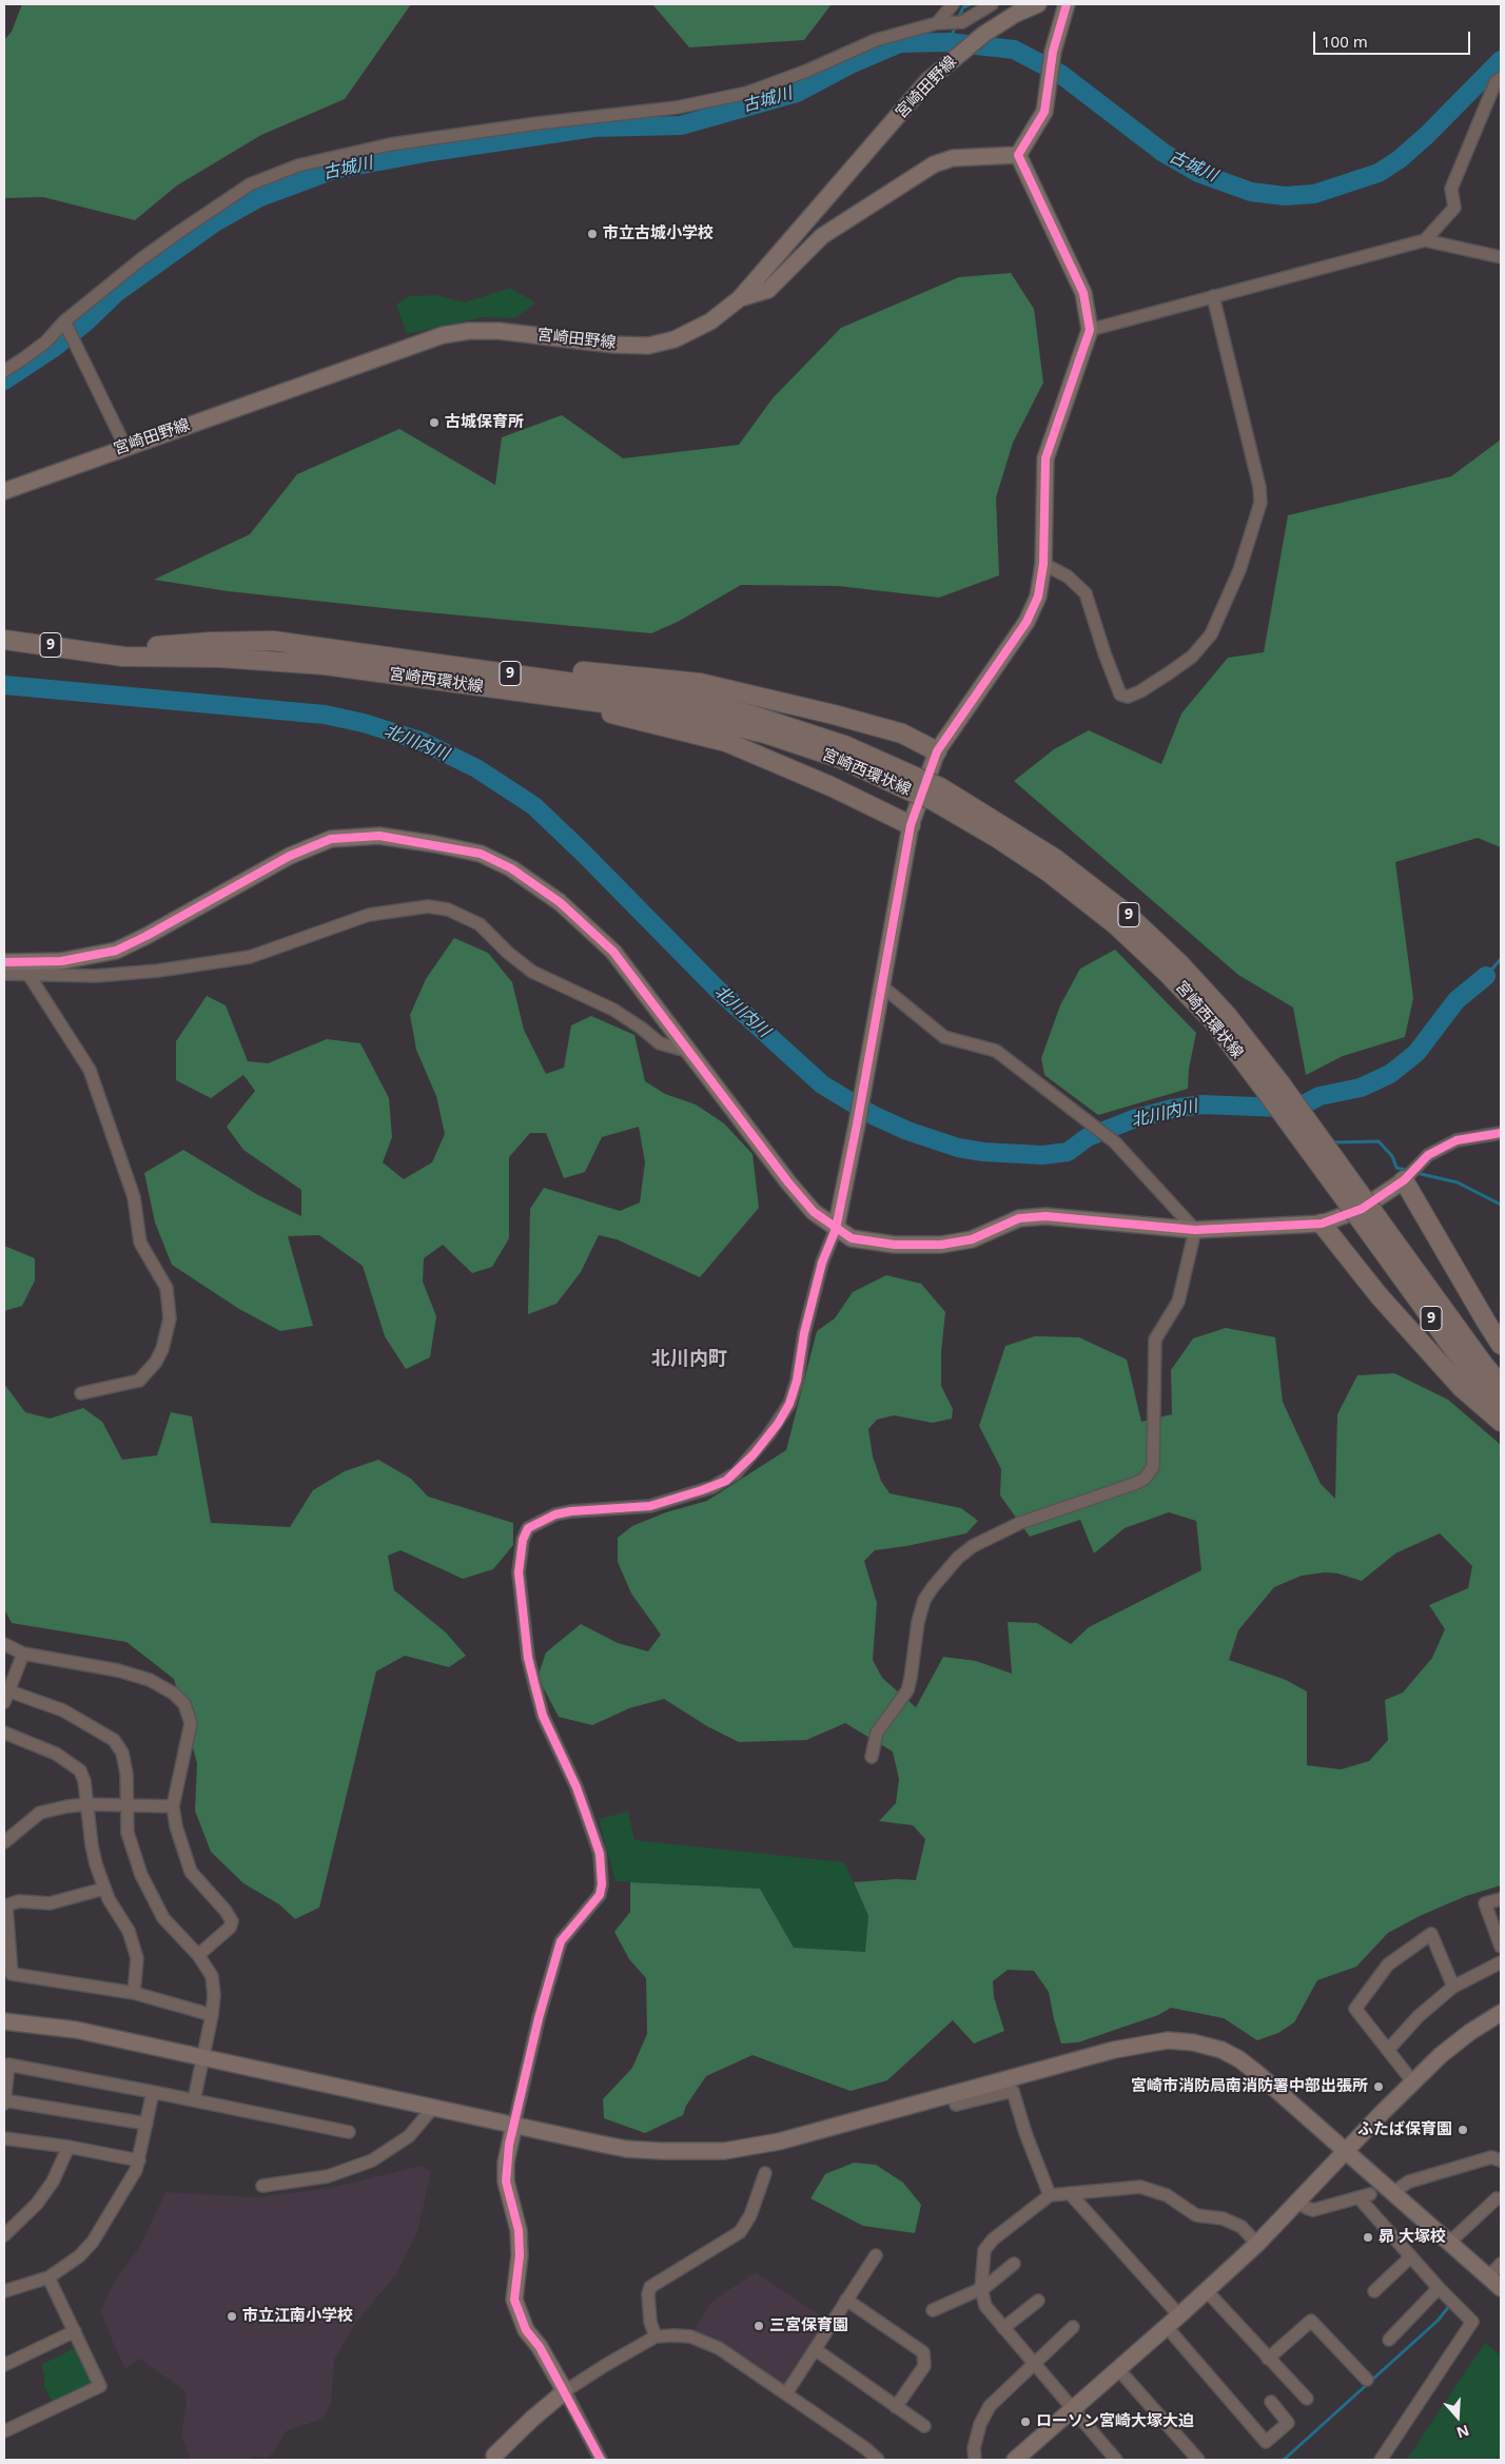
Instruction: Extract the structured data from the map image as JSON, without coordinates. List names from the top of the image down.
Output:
{
  "streets": {
    "main road": ["9", "宮崎西環状線"],
    "street": ["宮崎田野線"]
  },
  "districts": ["北川内町"],
  "water": ["古城川", "北川内川"],
  "places": [
    "市立古城小学校",
    "古城保育所",
    "宮崎市消防局南消防署中部出張所",
    "ふたば保育園",
    "昴 大塚校",
    "市立江南小学校",
    "三宮保育園",
    "ローソン宮崎大塚大迫"
  ],
  "scale_bar": "100 m",
  "north": "bottom"
}
